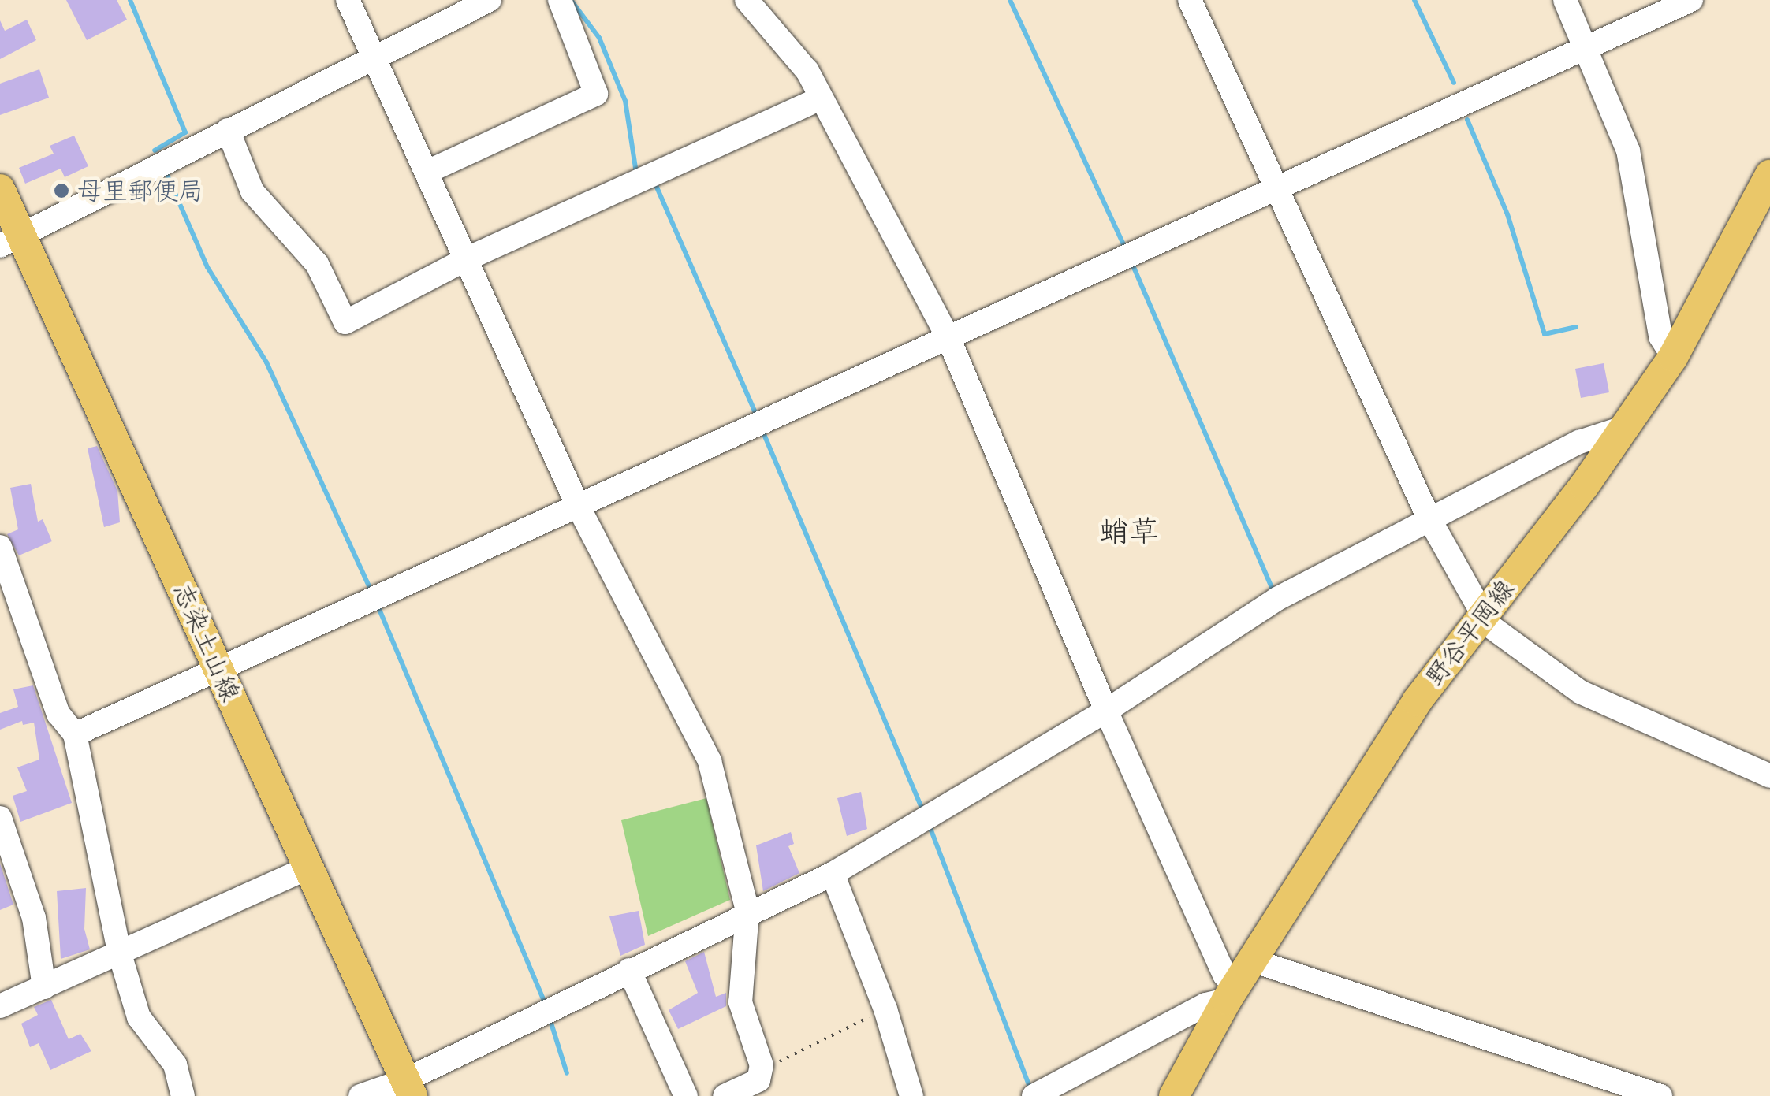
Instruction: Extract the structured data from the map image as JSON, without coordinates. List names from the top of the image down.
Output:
{
  "streets": {
    "main road": ["野谷平岡線", "志染土山線"]
  },
  "districts": ["蛸草"],
  "places": ["母里郵便局"]
}
